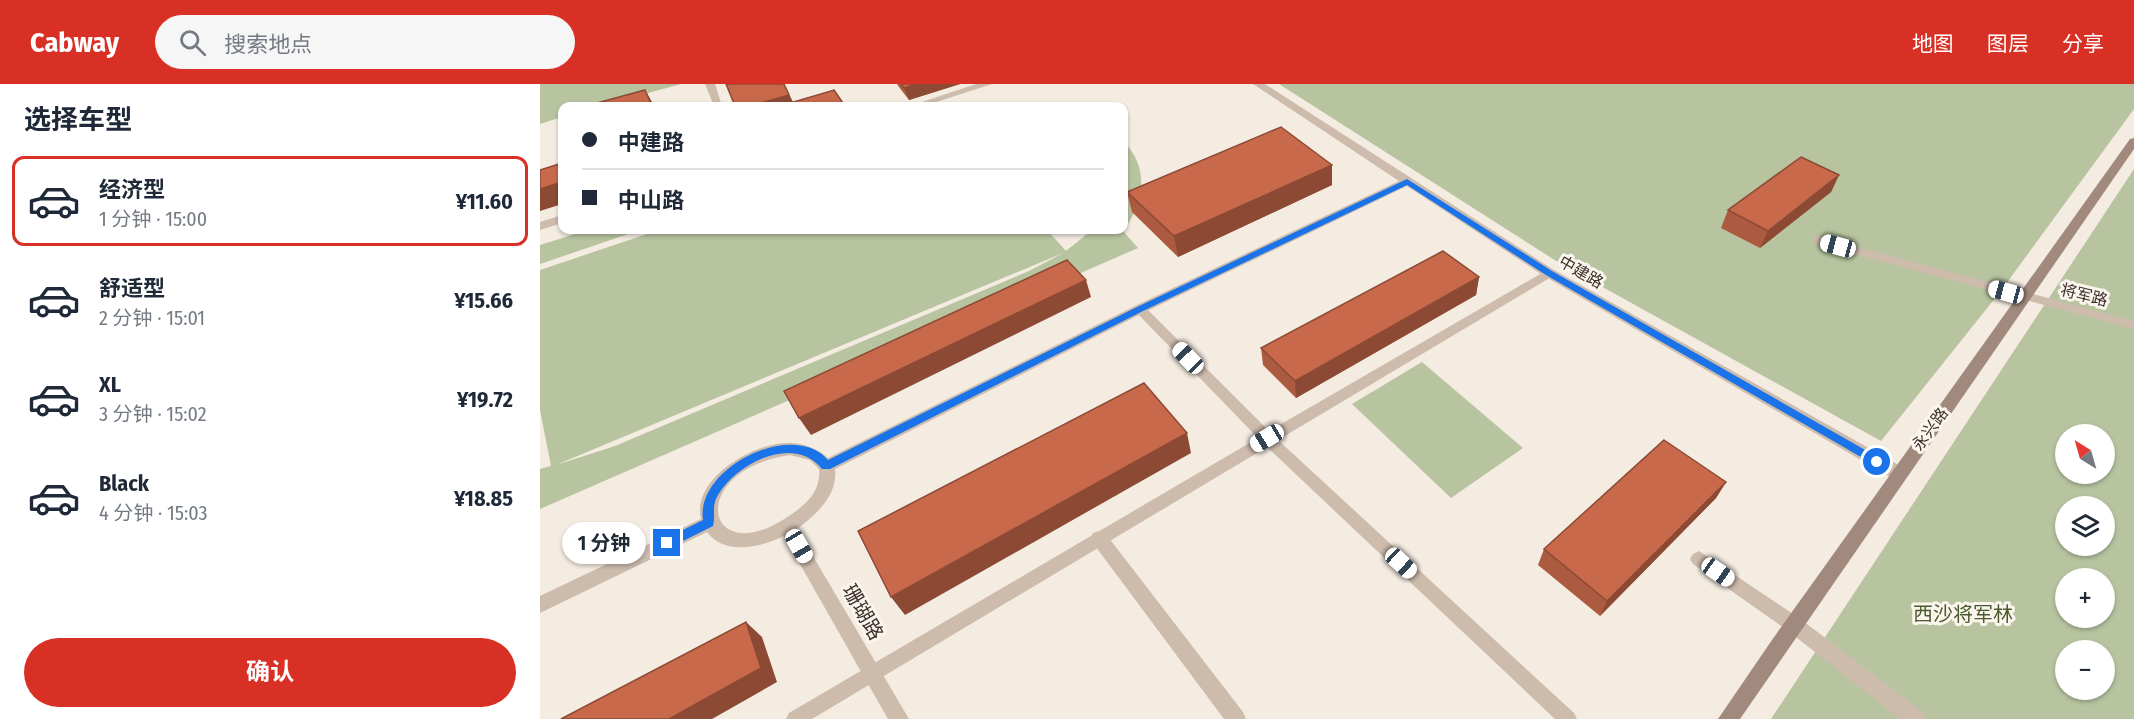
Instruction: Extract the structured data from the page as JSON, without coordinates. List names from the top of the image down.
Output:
{
  "streets": {
    "main road": ["永兴路"],
    "street": ["中建路", "珊瑚路"],
    "lane": ["将军路"]
  },
  "crossings": [
    ["中建路", "永兴路"],
    ["将军路", "永兴路"]
  ],
  "parks": ["西沙将军林"],
  "north": "top left",
  "page": {
    "header": "Cabway",
    "search": "搜索地点",
    "nav": ["地图", "图层", "分享"],
    "heading": "选择车型",
    "banner": ["中建路", "中山路"],
    "list": [
      {
        "name": "经济型",
        "note": "1 分钟 · 15:00",
        "value": "¥11.60"
      },
      {
        "name": "舒适型",
        "note": "2 分钟 · 15:01",
        "value": "¥15.66"
      },
      {
        "name": "XL",
        "note": "3 分钟 · 15:02",
        "value": "¥19.72"
      },
      {
        "name": "Black",
        "note": "4 分钟 · 15:03",
        "value": "¥18.85"
      }
    ],
    "map_buttons": ["+", "−"],
    "bubble": "1 分钟",
    "buttons": "确认"
  }
}
